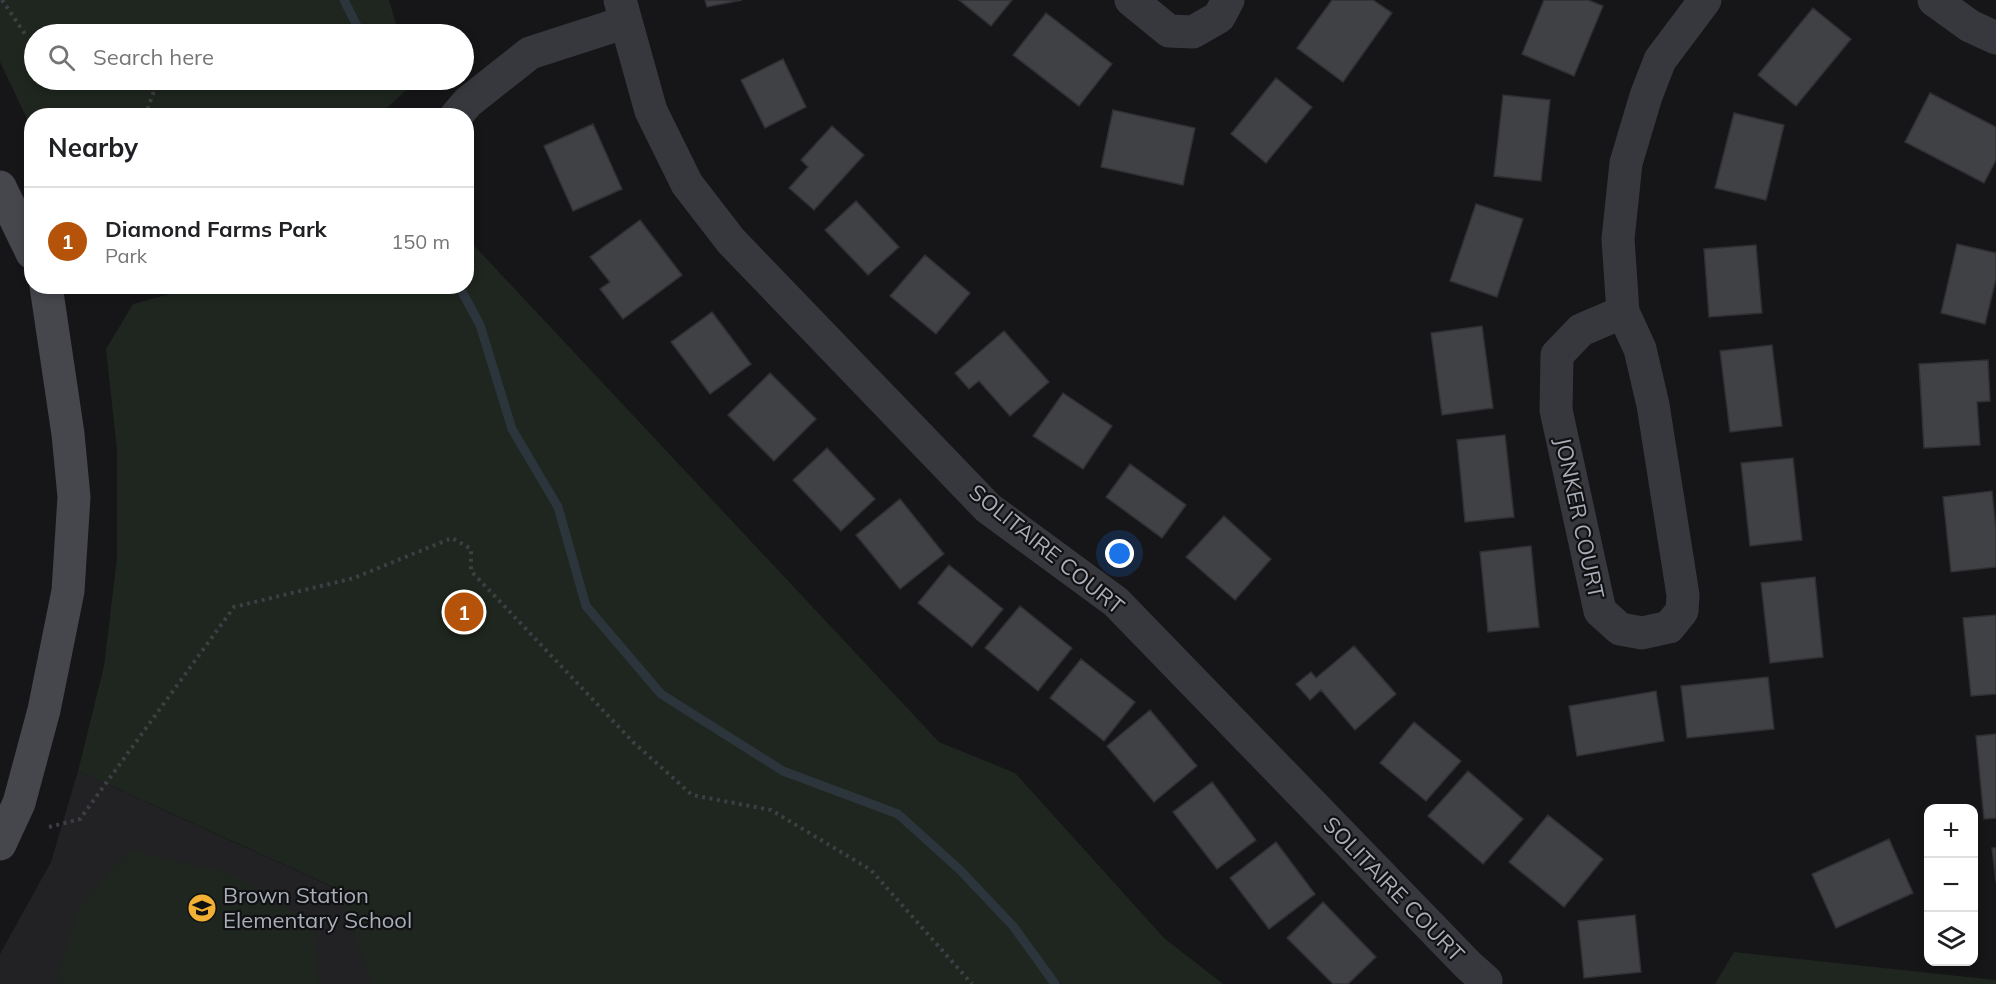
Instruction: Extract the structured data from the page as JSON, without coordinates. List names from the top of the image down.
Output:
{
  "streets": {
    "street": ["JONKER COURT", "SOLITAIRE COURT"]
  },
  "places": {
    "school or university": ["Brown Station Elementary School"]
  },
  "page": {
    "search": "Search here",
    "heading": "Nearby",
    "list": [
      {
        "mark": "1",
        "name": "Diamond Farms Park",
        "note": "Park",
        "value": "150 m"
      }
    ],
    "pins": "1",
    "map_buttons": ["+", "−"]
  }
}
